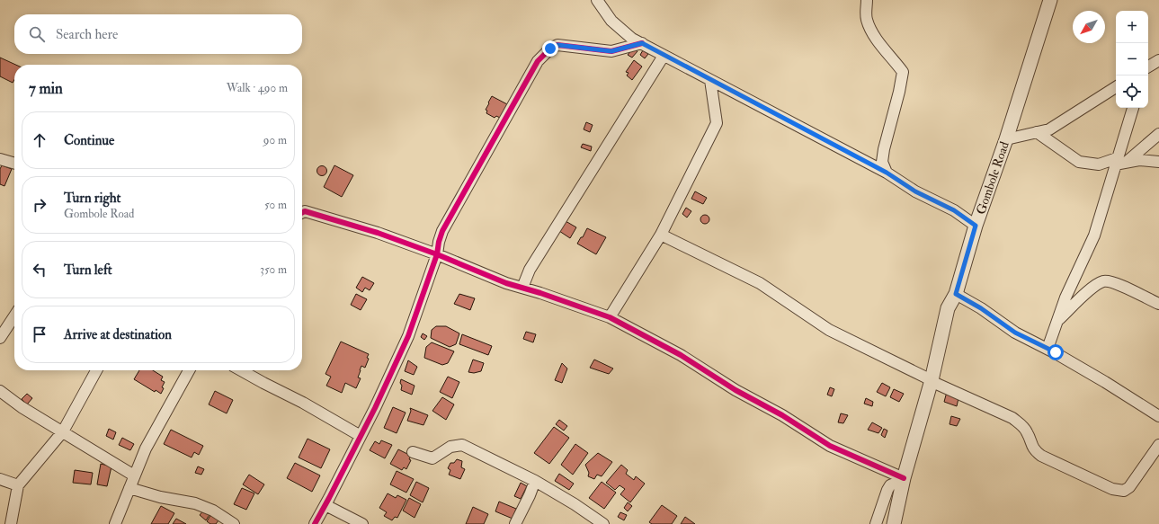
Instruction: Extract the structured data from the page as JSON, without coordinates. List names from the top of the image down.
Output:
{
  "streets": {
    "street": ["Gombole Road"]
  },
  "north": "bottom left",
  "page": {
    "map_buttons": ["+", "−"],
    "search": "Search here",
    "heading": ["7 min", "Walk · 490 m"],
    "list": [
      ["Continue", "90 m"],
      ["Turn right", "Gombole Road", "50 m"],
      ["Turn left", "350 m"],
      "Arrive at destination"
    ]
  }
}
